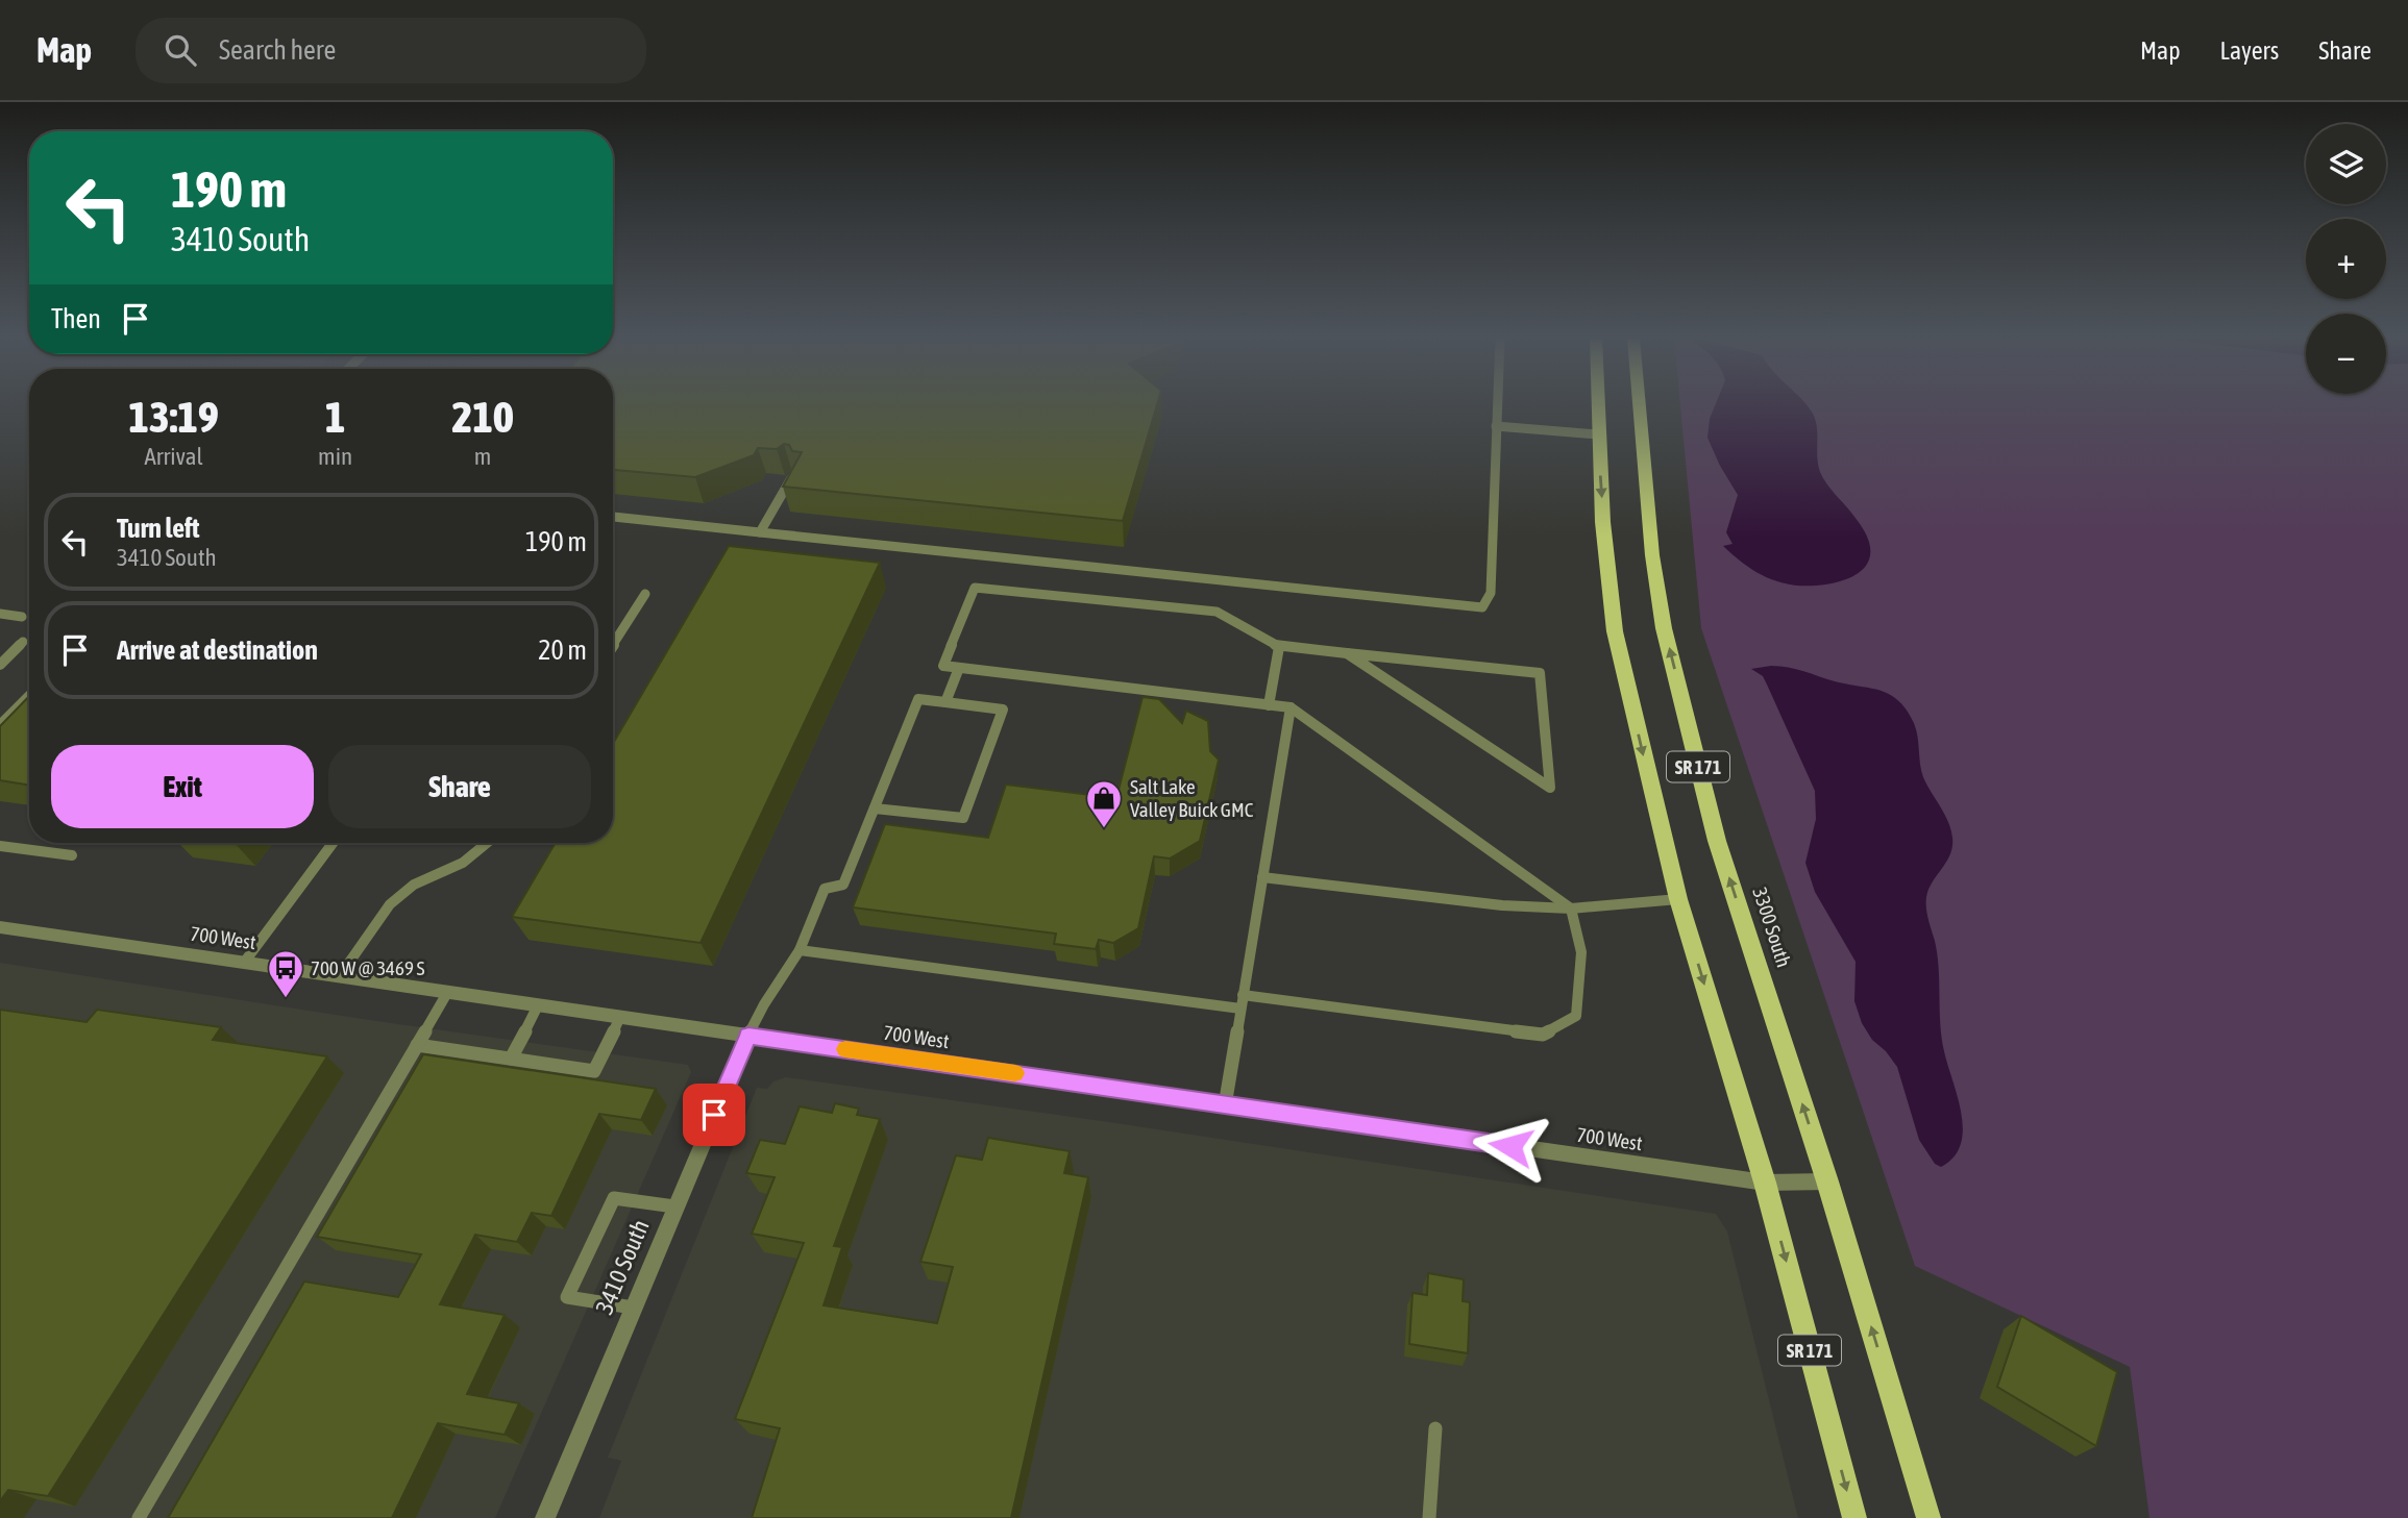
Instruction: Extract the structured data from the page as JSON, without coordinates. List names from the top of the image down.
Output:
{
  "streets": {
    "main road": ["SR 171", "3300 South"],
    "street": ["700 West", "3410 South"]
  },
  "crossings": [
    ["SR 171", "700 West"],
    ["3300 South", "700 West"],
    ["700 West", "3410 South"]
  ],
  "places": {
    "shop": ["Salt Lake Valley Buick GMC"],
    "bus stop": ["700 W @ 3469 S"]
  },
  "page": {
    "header": "Map",
    "search": "Search here",
    "nav": ["Map", "Layers", "Share"],
    "map_buttons": ["+", "−"],
    "turn": ["190 m", "3410 South"],
    "then": "Then",
    "eta": [
      "13:19",
      "Arrival",
      "1",
      "min",
      "210",
      "m"
    ],
    "list": [
      {
        "name": "Turn left",
        "note": "3410 South",
        "value": "190 m"
      },
      {
        "name": "Arrive at destination",
        "value": "20 m"
      }
    ],
    "buttons": ["Exit", "Share"]
  }
}
